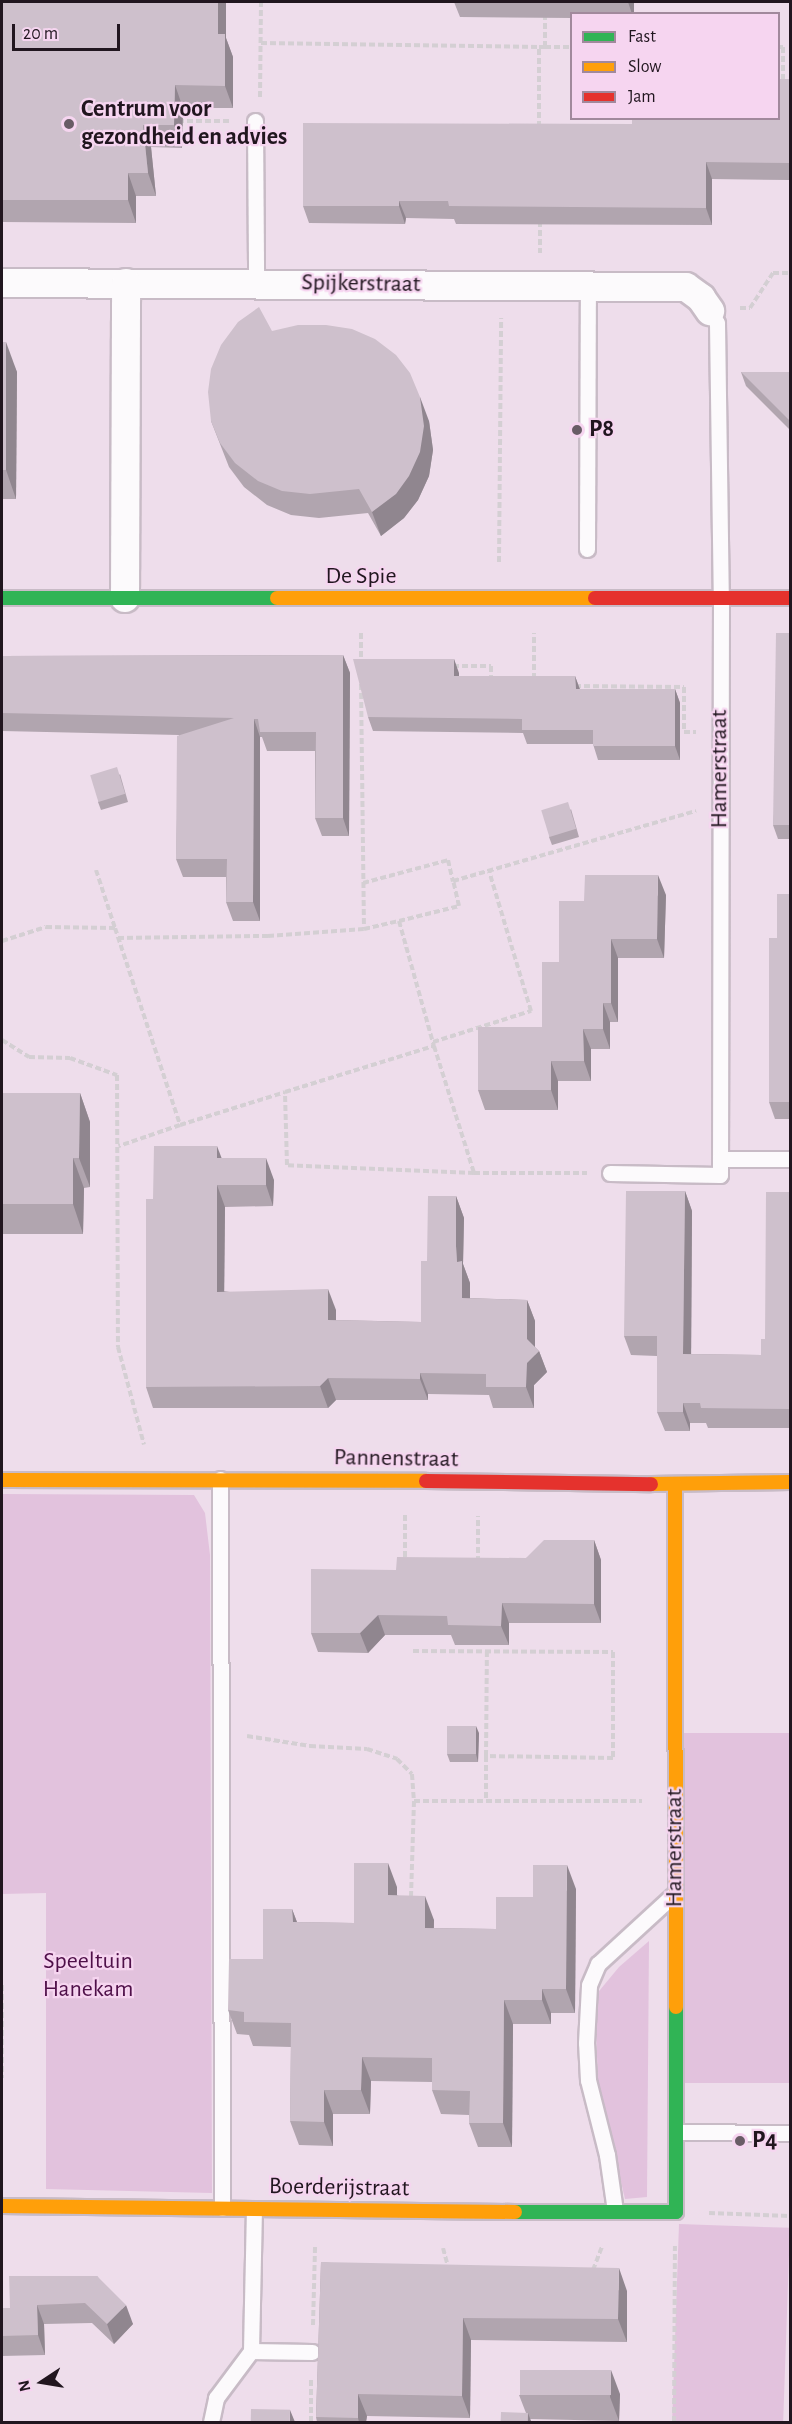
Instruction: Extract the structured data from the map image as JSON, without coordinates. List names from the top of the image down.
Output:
{
  "streets": {
    "street": [
      "Spijkerstraat",
      "De Spie",
      "Hamerstraat",
      "Pannenstraat",
      "Boerderijstraat"
    ]
  },
  "crossings": [
    ["Spijkerstraat", "Hamerstraat"],
    ["De Spie", "Hamerstraat"],
    ["Hamerstraat", "Pannenstraat"],
    ["Hamerstraat", "Boerderijstraat"]
  ],
  "parks": ["Speeltuin Hanekam"],
  "places": ["Centrum voor gezondheid en advies", "P8", "P4"],
  "legend": ["Fast", "Slow", "Jam"],
  "scale_bar": "20 m",
  "north": "left"
}
